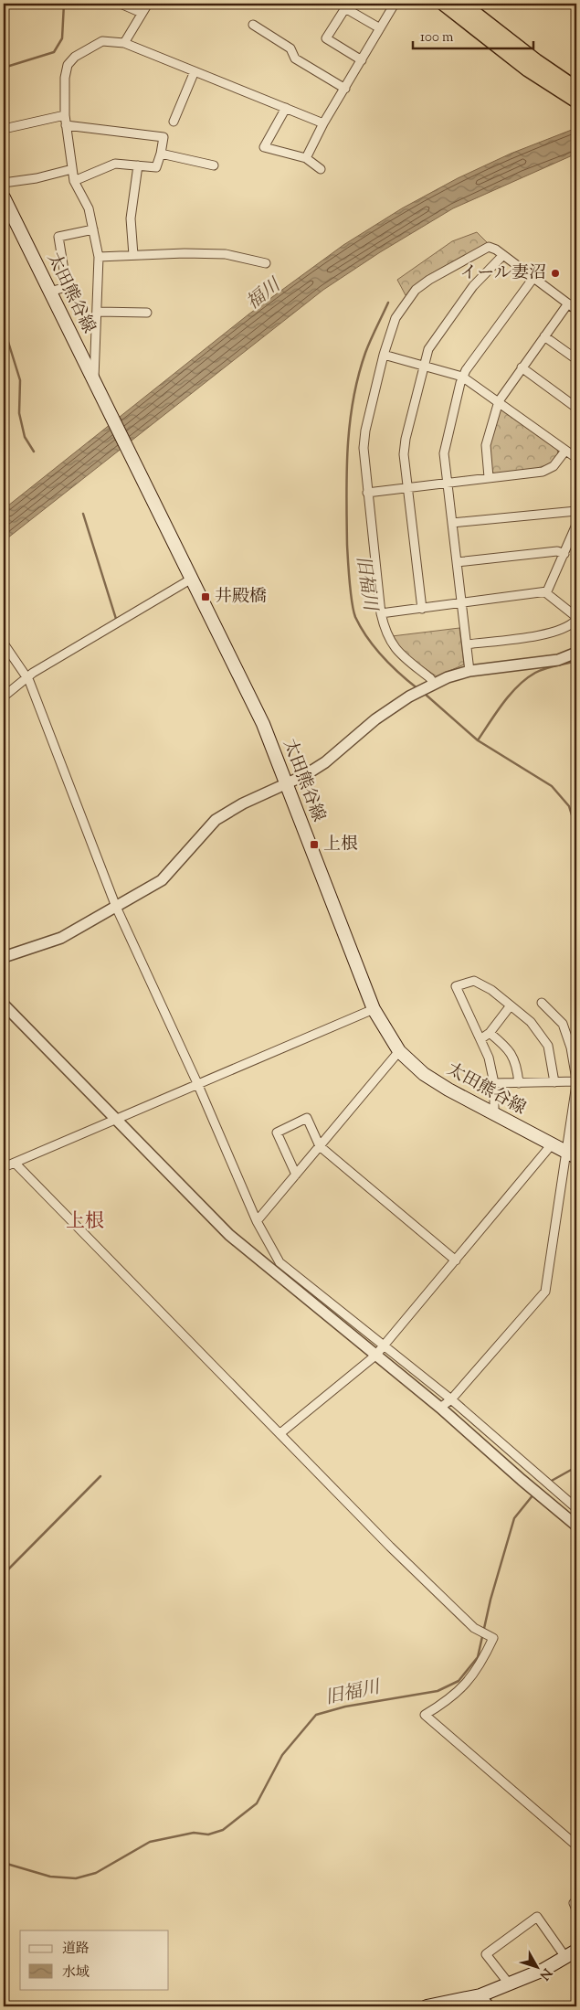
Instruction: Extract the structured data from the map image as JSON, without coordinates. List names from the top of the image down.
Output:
{
  "streets": {
    "main road": ["太田熊谷線"]
  },
  "districts": ["上根"],
  "water": ["福川", "旧福川"],
  "places": {
    "other": ["イール妻沼"],
    "transit": ["井殿橋", "上根"]
  },
  "legend": ["道路", "水域"],
  "scale_bar": "100 m",
  "north": "bottom right"
}
